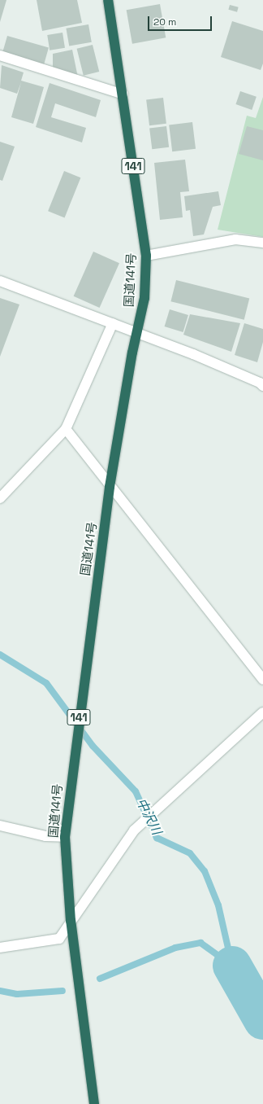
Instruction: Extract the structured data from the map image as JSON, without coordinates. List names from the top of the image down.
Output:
{
  "streets": {
    "highway": ["141", "国道141号"]
  },
  "water": ["中沢川"],
  "scale_bar": "20 m"
}
